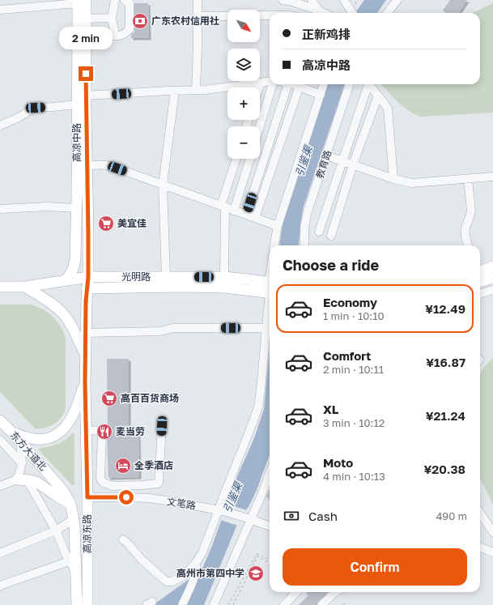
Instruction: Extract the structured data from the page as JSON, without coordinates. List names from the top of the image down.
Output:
{
  "streets": {
    "main road": [
      "高凉中路",
      "光明路",
      "东方大道北",
      "高凉东路"
    ],
    "street": ["教育路", "文笔路"]
  },
  "crossings": [
    ["高凉中路", "光明路"],
    ["高凉中路", "高凉东路"],
    ["光明路", "高凉东路"],
    ["东方大道北", "高凉东路"],
    ["文笔路", "高凉东路"]
  ],
  "water": ["引鉴渠"],
  "places": {
    "bank": ["广东农村信用社"],
    "supermarket": ["美宜佳", "高百百货商场"],
    "restaurant": ["麦当劳"],
    "hotel": ["全季酒店"],
    "school or university": ["高州市第四中学"]
  },
  "north": "bottom right",
  "page": {
    "map_buttons": ["+", "−"],
    "banner": ["正新鸡排", "高凉中路"],
    "bubble": "2 min",
    "heading": "Choose a ride",
    "list": [
      {
        "name": "Economy",
        "note": "1 min · 10:10",
        "value": "¥12.49"
      },
      {
        "name": "Comfort",
        "note": "2 min · 10:11",
        "value": "¥16.87"
      },
      {
        "name": "XL",
        "note": "3 min · 10:12",
        "value": "¥21.24"
      },
      {
        "name": "Moto",
        "note": "4 min · 10:13",
        "value": "¥20.38"
      }
    ],
    "pay": ["Cash", "490 m"],
    "buttons": "Confirm"
  }
}
